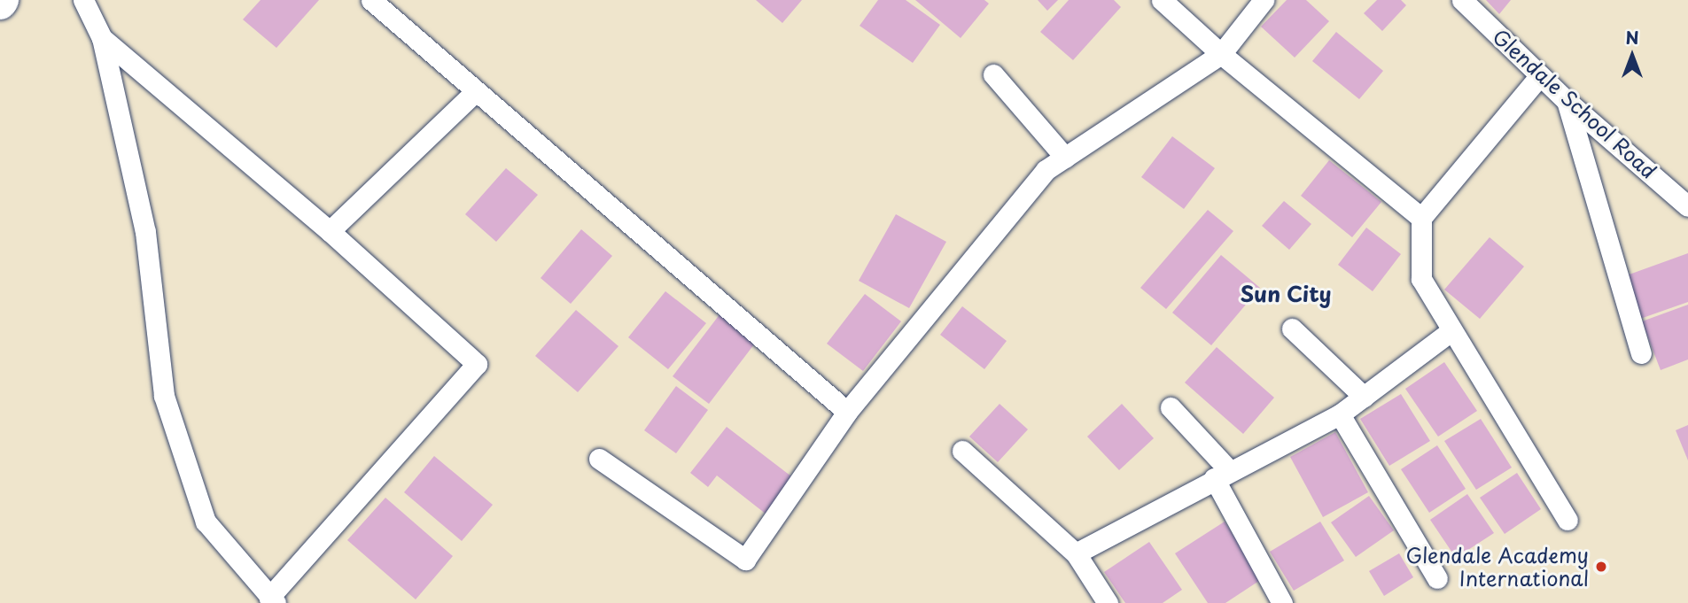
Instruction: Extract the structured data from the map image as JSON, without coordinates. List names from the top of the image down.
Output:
{
  "streets": {
    "street": ["Glendale School Road"]
  },
  "districts": ["Sun City"],
  "places": ["Glendale Academy International"],
  "north": "top"
}
